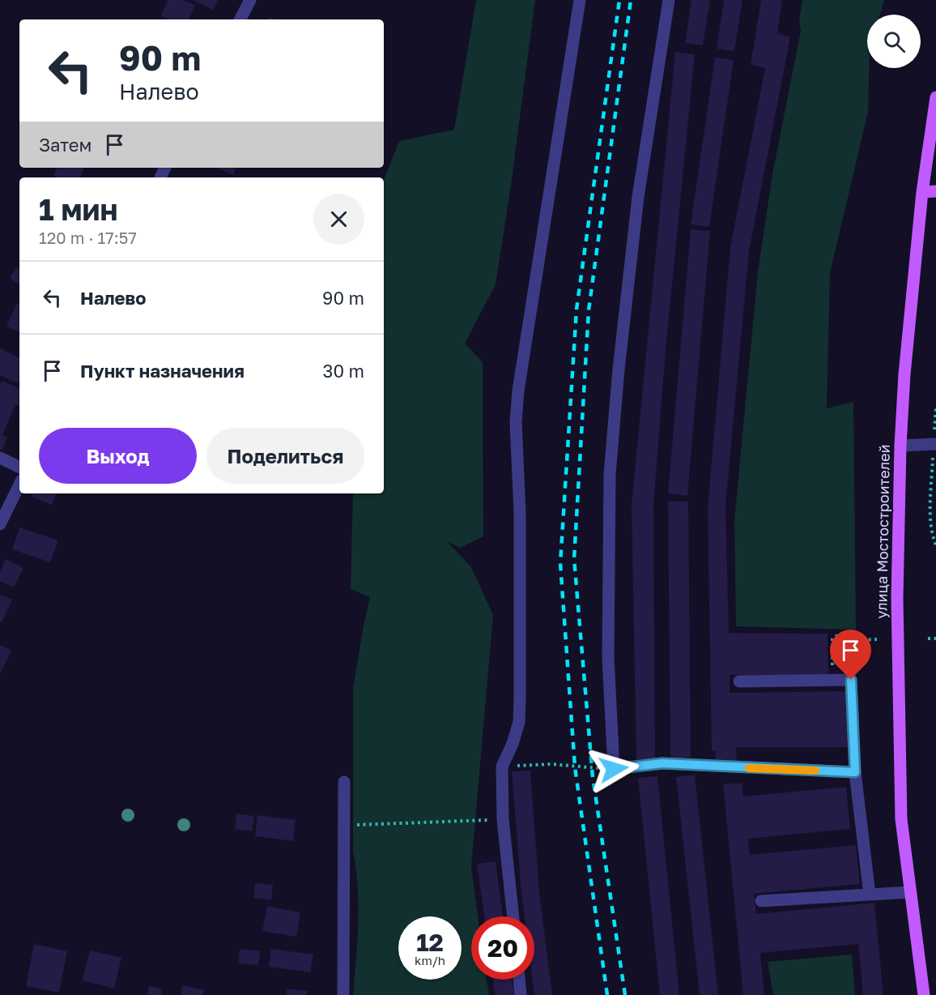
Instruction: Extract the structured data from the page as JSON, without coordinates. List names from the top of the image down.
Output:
{
  "streets": {
    "main road": ["улица Мостостроителей"]
  },
  "page": {
    "turn": ["90 m", "Налево"],
    "then": "Затем",
    "heading": ["1 мин", "120 m · 17:57"],
    "list": [
      {
        "name": "Налево",
        "value": "90 m"
      },
      {
        "name": "Пункт назначения",
        "value": "30 m"
      }
    ],
    "buttons": ["Выход", "Поделиться"],
    "speed": "12 km/h",
    "limit": "20"
  }
}
